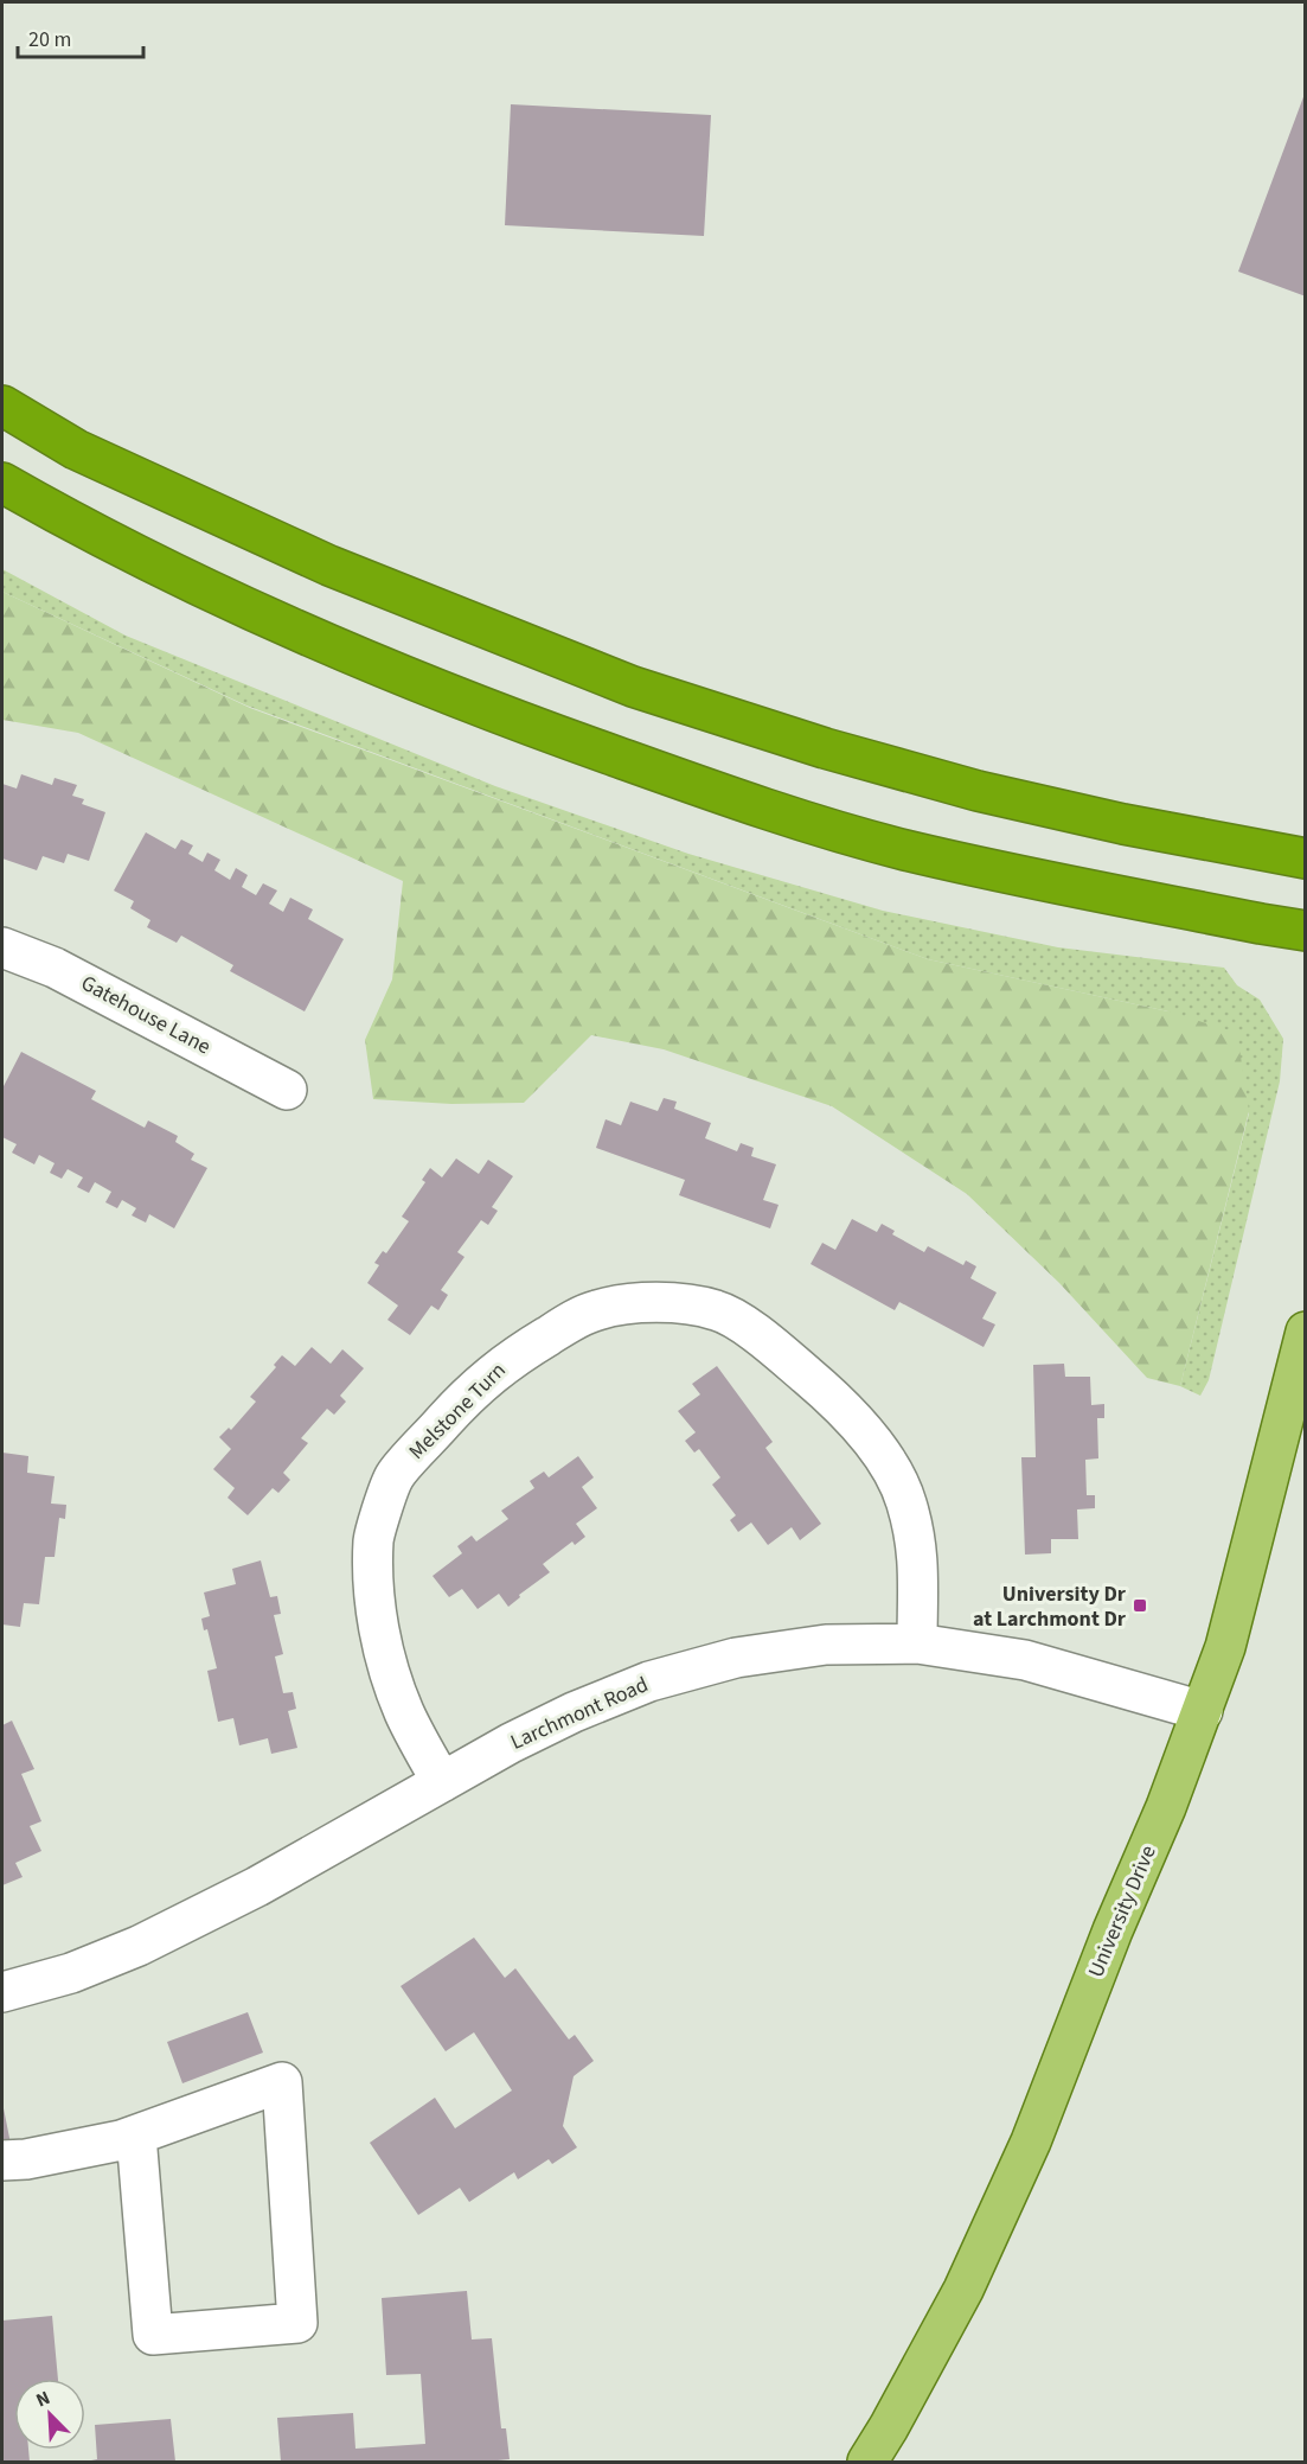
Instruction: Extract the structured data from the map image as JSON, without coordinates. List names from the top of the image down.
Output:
{
  "streets": {
    "main road": ["University Drive"],
    "street": ["Gatehouse Lane", "Melstone Turn", "Larchmont Road"]
  },
  "crossings": [
    ["Melstone Turn", "Larchmont Road"],
    ["Larchmont Road", "University Drive"]
  ],
  "places": {
    "transit": ["University Dr at Larchmont Dr"]
  },
  "scale_bar": "20 m",
  "north": "top left"
}
